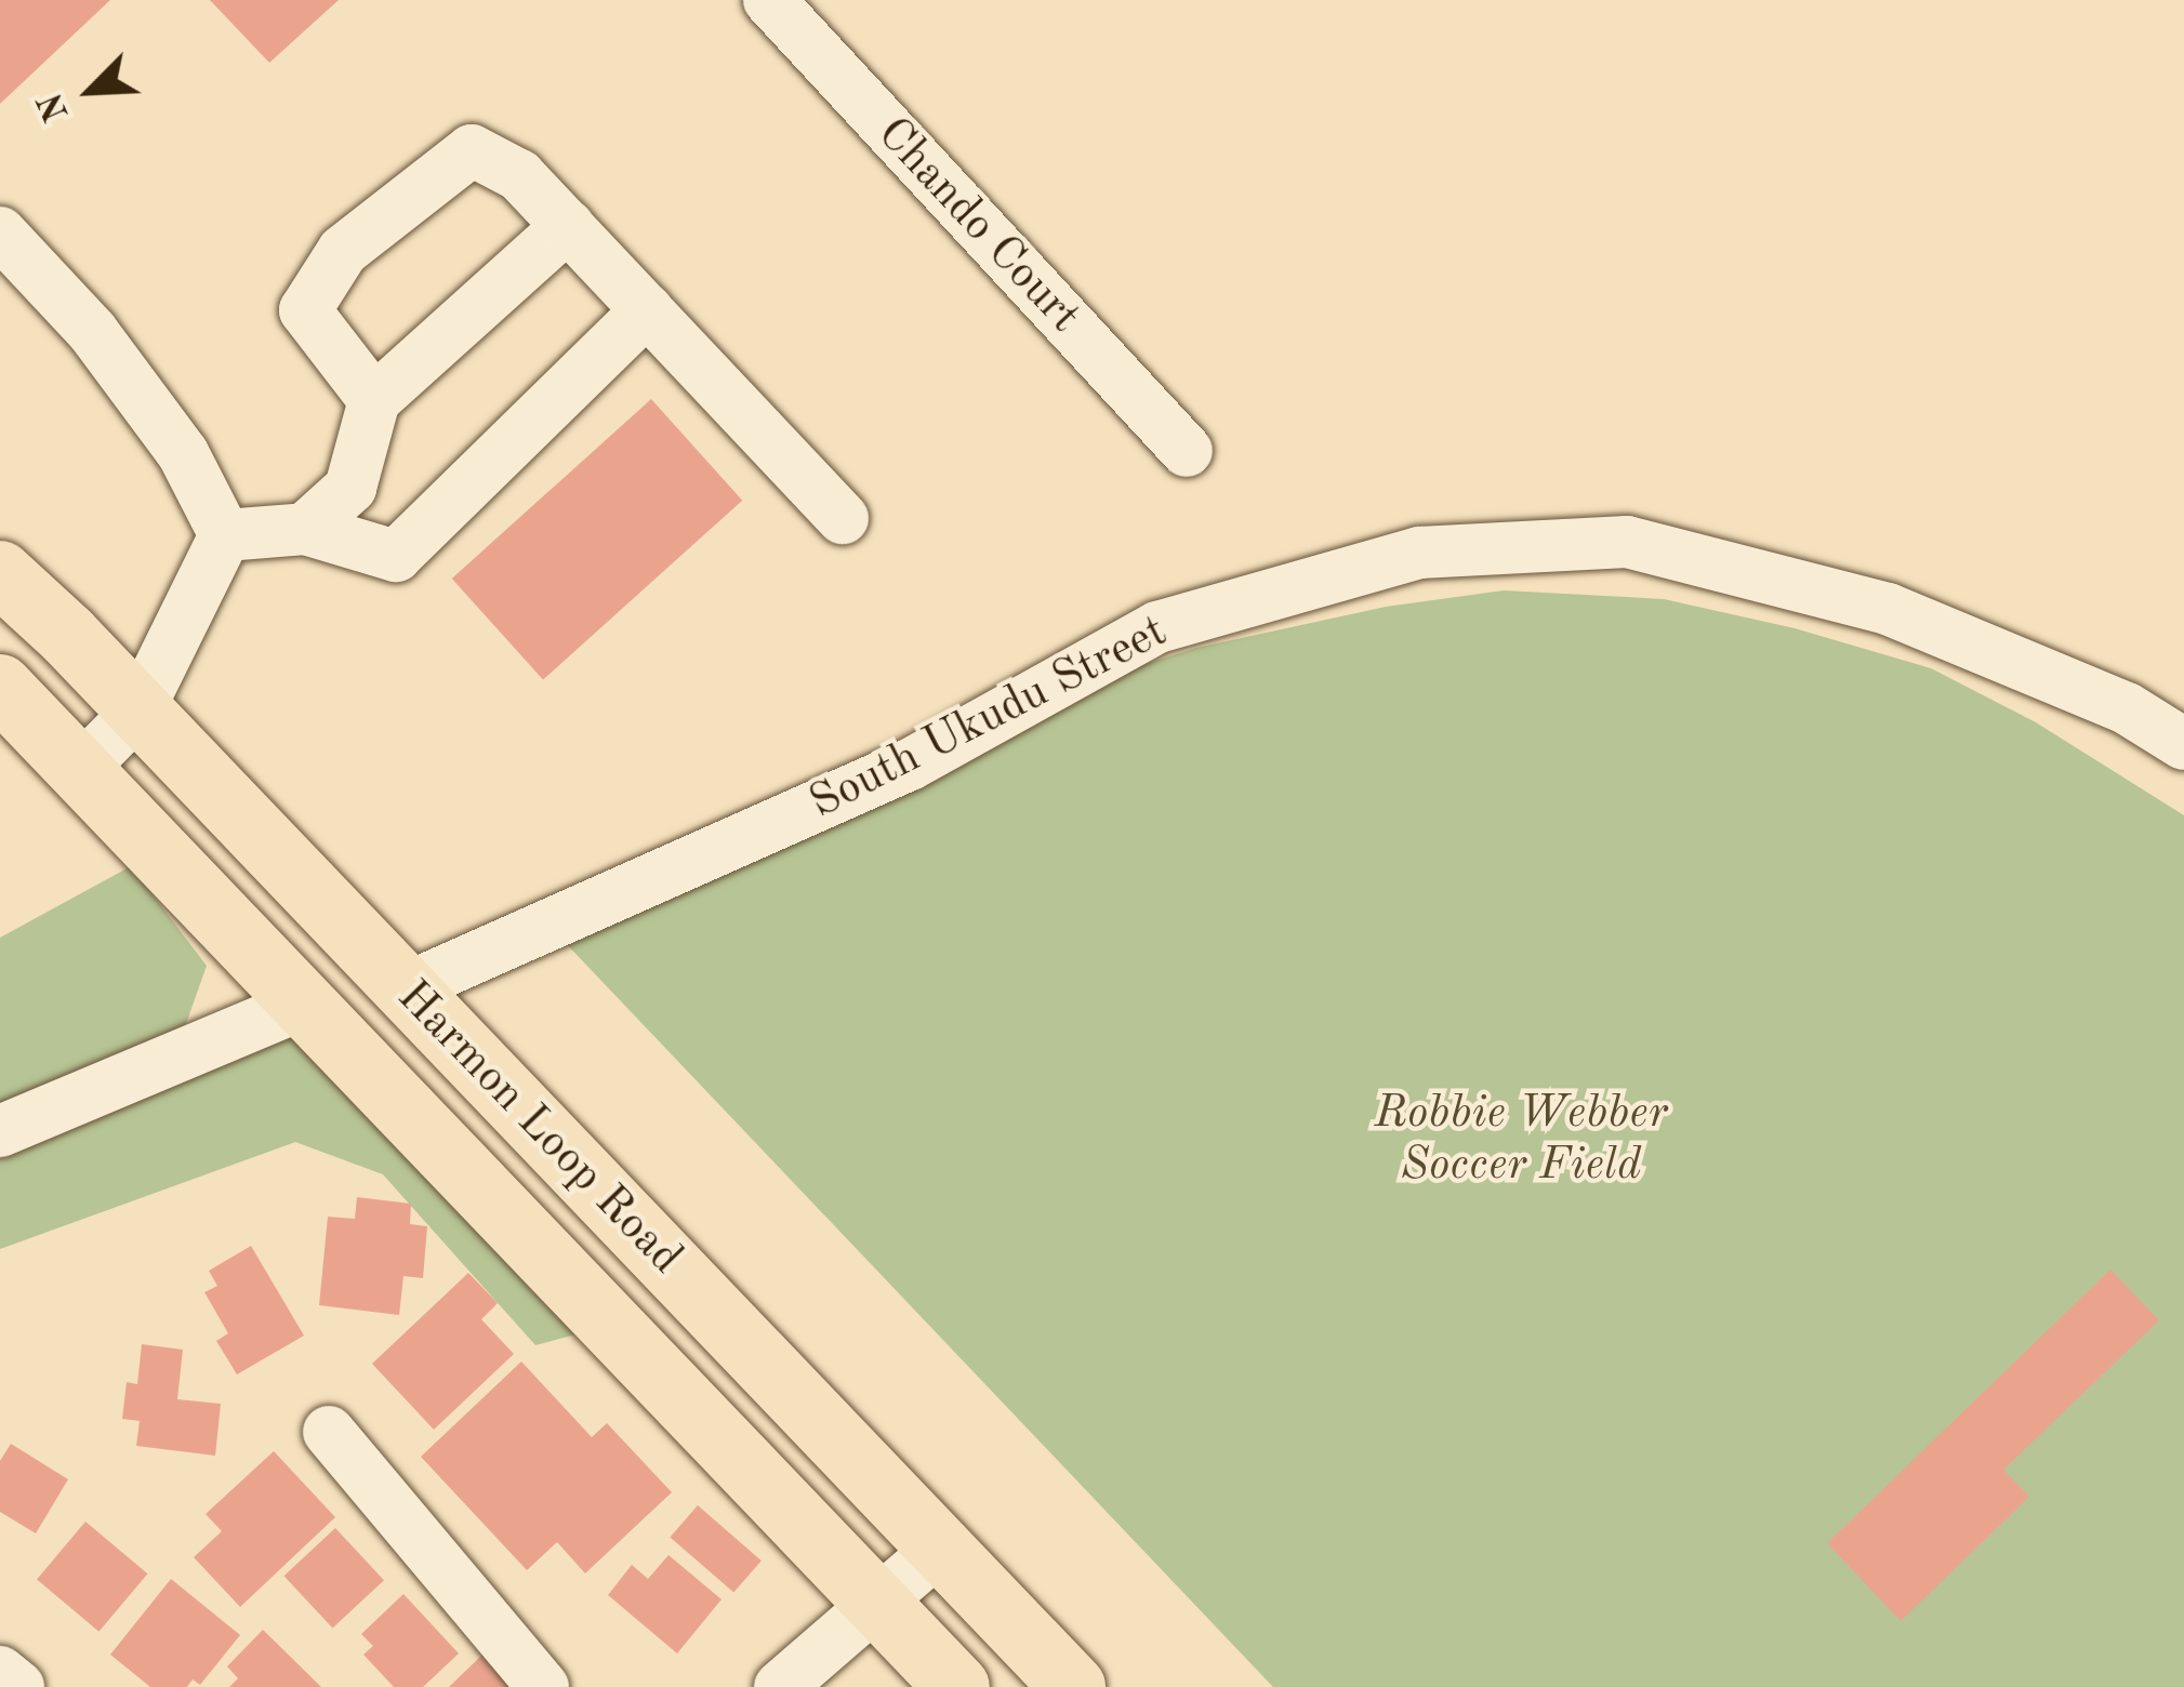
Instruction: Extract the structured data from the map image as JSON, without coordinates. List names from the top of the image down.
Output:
{
  "streets": {
    "main road": ["Harmon Loop Road"],
    "street": ["Chando Court", "South Ukudu Street"]
  },
  "crossings": [
    ["South Ukudu Street", "Harmon Loop Road"]
  ],
  "parks": ["Robbie Webber Soccer Field"],
  "north": "bottom left"
}
